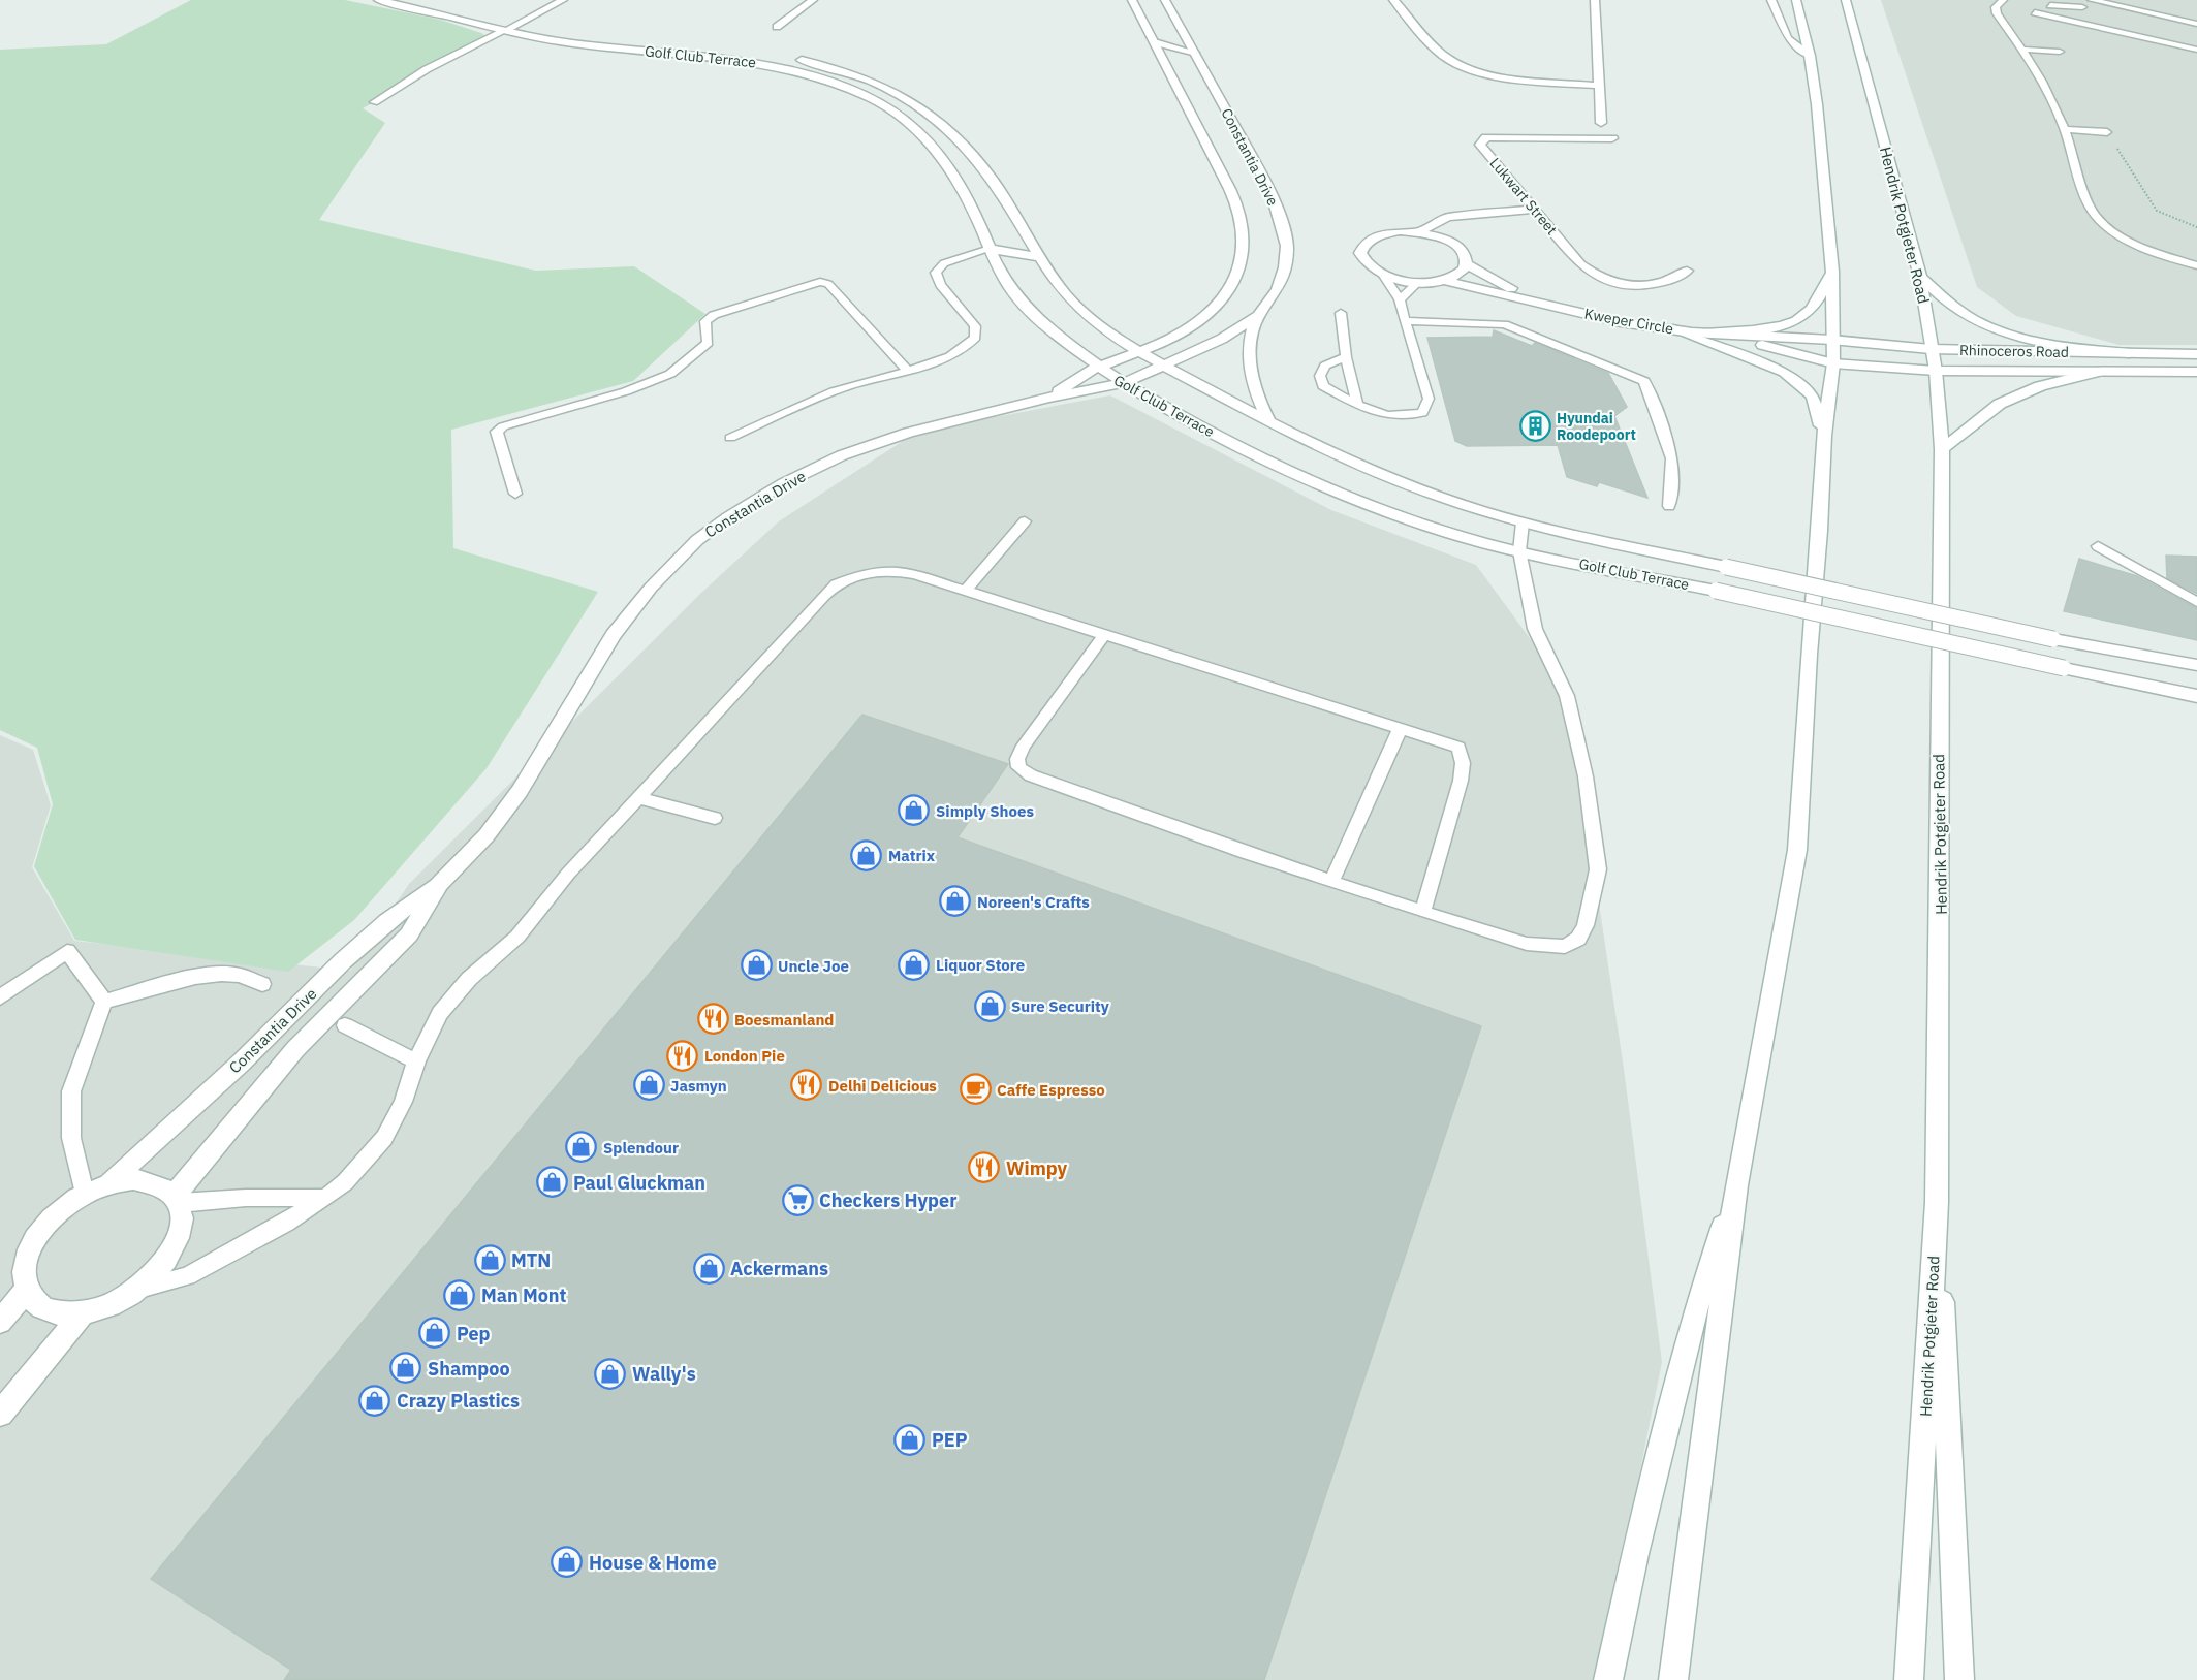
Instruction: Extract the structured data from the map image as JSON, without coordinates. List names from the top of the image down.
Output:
{
  "streets": {
    "street": [
      "Golf Club Terrace",
      "Constantia Drive",
      "Lukwart Street",
      "Hendrik Potgieter Road",
      "Kweper Circle",
      "Rhinoceros Road"
    ]
  },
  "crossings": [
    ["Golf Club Terrace", "Constantia Drive"],
    ["Hendrik Potgieter Road", "Rhinoceros Road"],
    ["Kweper Circle", "Rhinoceros Road"]
  ],
  "places": {
    "building": ["Hyundai Roodepoort"],
    "shop": [
      "Simply Shoes",
      "Matrix",
      "Noreen's Crafts",
      "Liquor Store",
      "Uncle Joe",
      "Sure Security",
      "Jasmyn",
      "Splendour",
      "Paul Gluckman",
      "MTN",
      "Ackermans",
      "Man Mont",
      "Pep",
      "Shampoo",
      "Wally's",
      "Crazy Plastics",
      "PEP",
      "House & Home"
    ],
    "restaurant": [
      "Boesmanland",
      "London Pie",
      "Delhi Delicious",
      "Wimpy"
    ],
    "cafe": ["Caffe Espresso"],
    "supermarket": ["Checkers Hyper"]
  }
}
